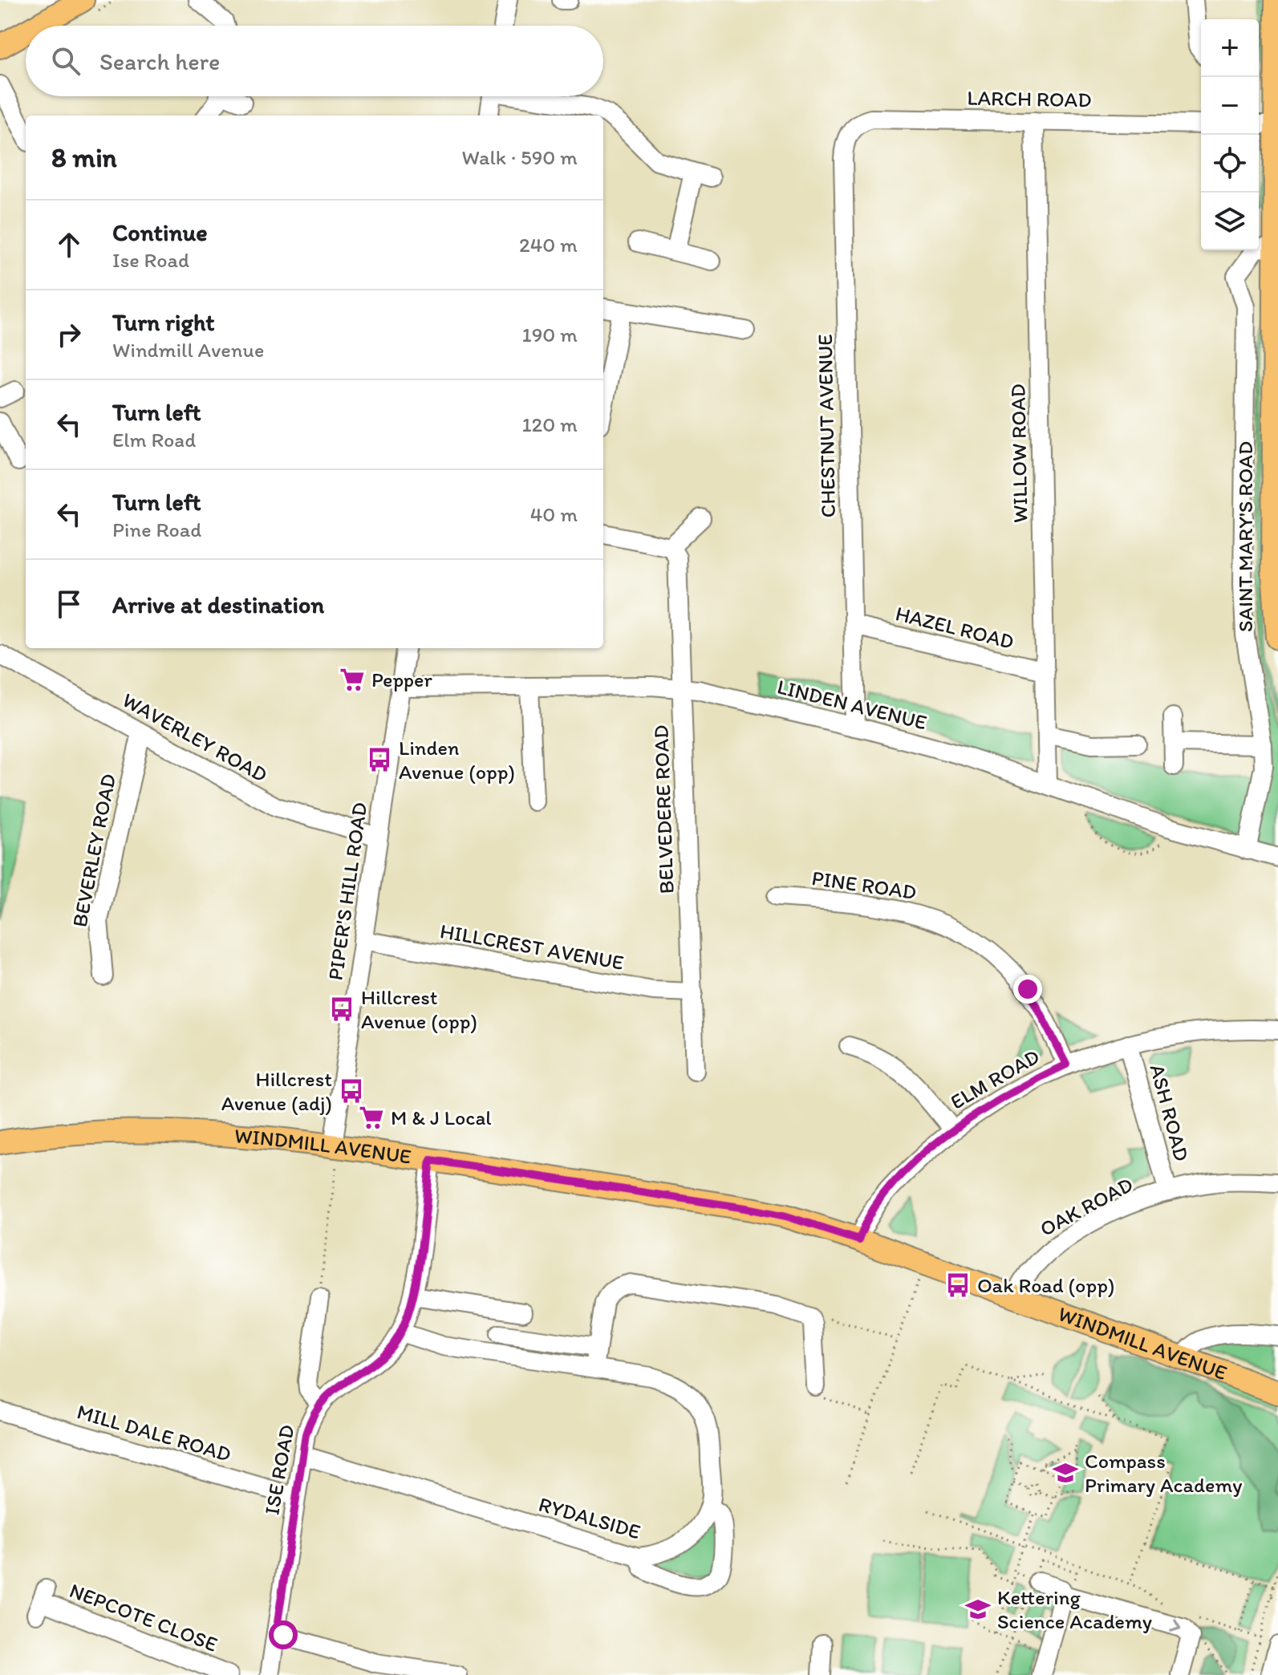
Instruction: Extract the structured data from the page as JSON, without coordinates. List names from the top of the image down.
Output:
{
  "streets": {
    "main road": ["SAINT MARY'S ROAD", "WINDMILL AVENUE"],
    "street": [
      "LARCH ROAD",
      "CHESTNUT AVENUE",
      "WILLOW ROAD",
      "HAZEL ROAD",
      "LINDEN AVENUE",
      "WAVERLEY ROAD",
      "BELVEDERE ROAD",
      "BEVERLEY ROAD",
      "PINE ROAD",
      "PIPER'S HILL ROAD",
      "HILLCREST AVENUE",
      "ELM ROAD",
      "ASH ROAD",
      "OAK ROAD",
      "MILL DALE ROAD",
      "ISE ROAD",
      "RYDALSIDE",
      "NEPCOTE CLOSE"
    ]
  },
  "crossings": [
    ["LARCH ROAD", "CHESTNUT AVENUE"],
    ["LARCH ROAD", "WILLOW ROAD"],
    ["CHESTNUT AVENUE", "HAZEL ROAD"],
    ["CHESTNUT AVENUE", "LINDEN AVENUE"],
    ["WILLOW ROAD", "HAZEL ROAD"],
    ["WILLOW ROAD", "LINDEN AVENUE"],
    ["SAINT MARY'S ROAD", "LINDEN AVENUE"],
    ["LINDEN AVENUE", "BELVEDERE ROAD"],
    ["LINDEN AVENUE", "PIPER'S HILL ROAD"],
    ["WAVERLEY ROAD", "BEVERLEY ROAD"],
    ["WAVERLEY ROAD", "PIPER'S HILL ROAD"],
    ["BELVEDERE ROAD", "HILLCREST AVENUE"],
    ["PINE ROAD", "ELM ROAD"],
    ["PIPER'S HILL ROAD", "HILLCREST AVENUE"],
    ["PIPER'S HILL ROAD", "WINDMILL AVENUE"],
    ["ELM ROAD", "ASH ROAD"],
    ["ELM ROAD", "WINDMILL AVENUE"],
    ["ASH ROAD", "OAK ROAD"],
    ["WINDMILL AVENUE", "OAK ROAD"],
    ["MILL DALE ROAD", "ISE ROAD"],
    ["ISE ROAD", "RYDALSIDE"]
  ],
  "places": {
    "supermarket": ["Pepper", "M & J Local"],
    "bus stop": [
      "Linden Avenue (opp)",
      "Hillcrest Avenue (opp)",
      "Hillcrest Avenue (adj)",
      "Oak Road (opp)"
    ],
    "school or university": ["Compass Primary Academy", "Kettering Science Academy"]
  },
  "page": {
    "map_buttons": ["+", "−"],
    "search": "Search here",
    "heading": ["8 min", "Walk · 590 m"],
    "list": [
      ["Continue", "Ise Road", "240 m"],
      ["Turn right", "Windmill Avenue", "190 m"],
      ["Turn left", "Elm Road", "120 m"],
      ["Turn left", "Pine Road", "40 m"],
      "Arrive at destination"
    ]
  }
}
